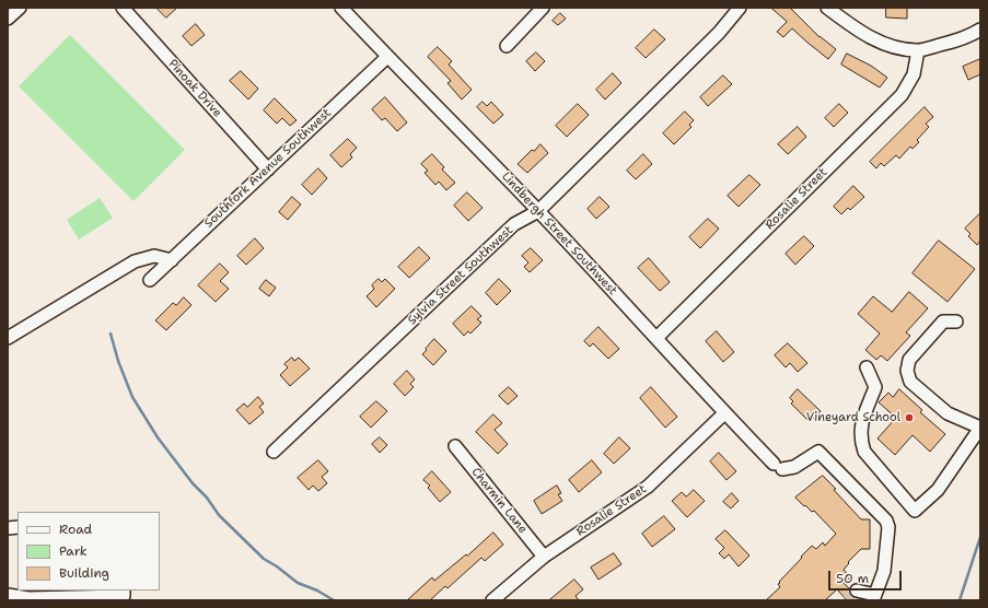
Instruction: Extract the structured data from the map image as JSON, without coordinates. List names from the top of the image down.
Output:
{
  "streets": {
    "street": [
      "Pinoak Drive",
      "Southfork Avenue Southwest",
      "Rosalie Street",
      "Lindbergh Street Southwest",
      "Sylvia Street Southwest",
      "Charmin Lane"
    ]
  },
  "crossings": [
    ["Pinoak Drive", "Southfork Avenue Southwest"],
    ["Southfork Avenue Southwest", "Lindbergh Street Southwest"],
    ["Rosalie Street", "Lindbergh Street Southwest"],
    ["Rosalie Street", "Charmin Lane"],
    ["Lindbergh Street Southwest", "Sylvia Street Southwest"]
  ],
  "places": ["Vineyard School"],
  "legend": ["Road", "Park", "Building"],
  "scale_bar": "50 m"
}
